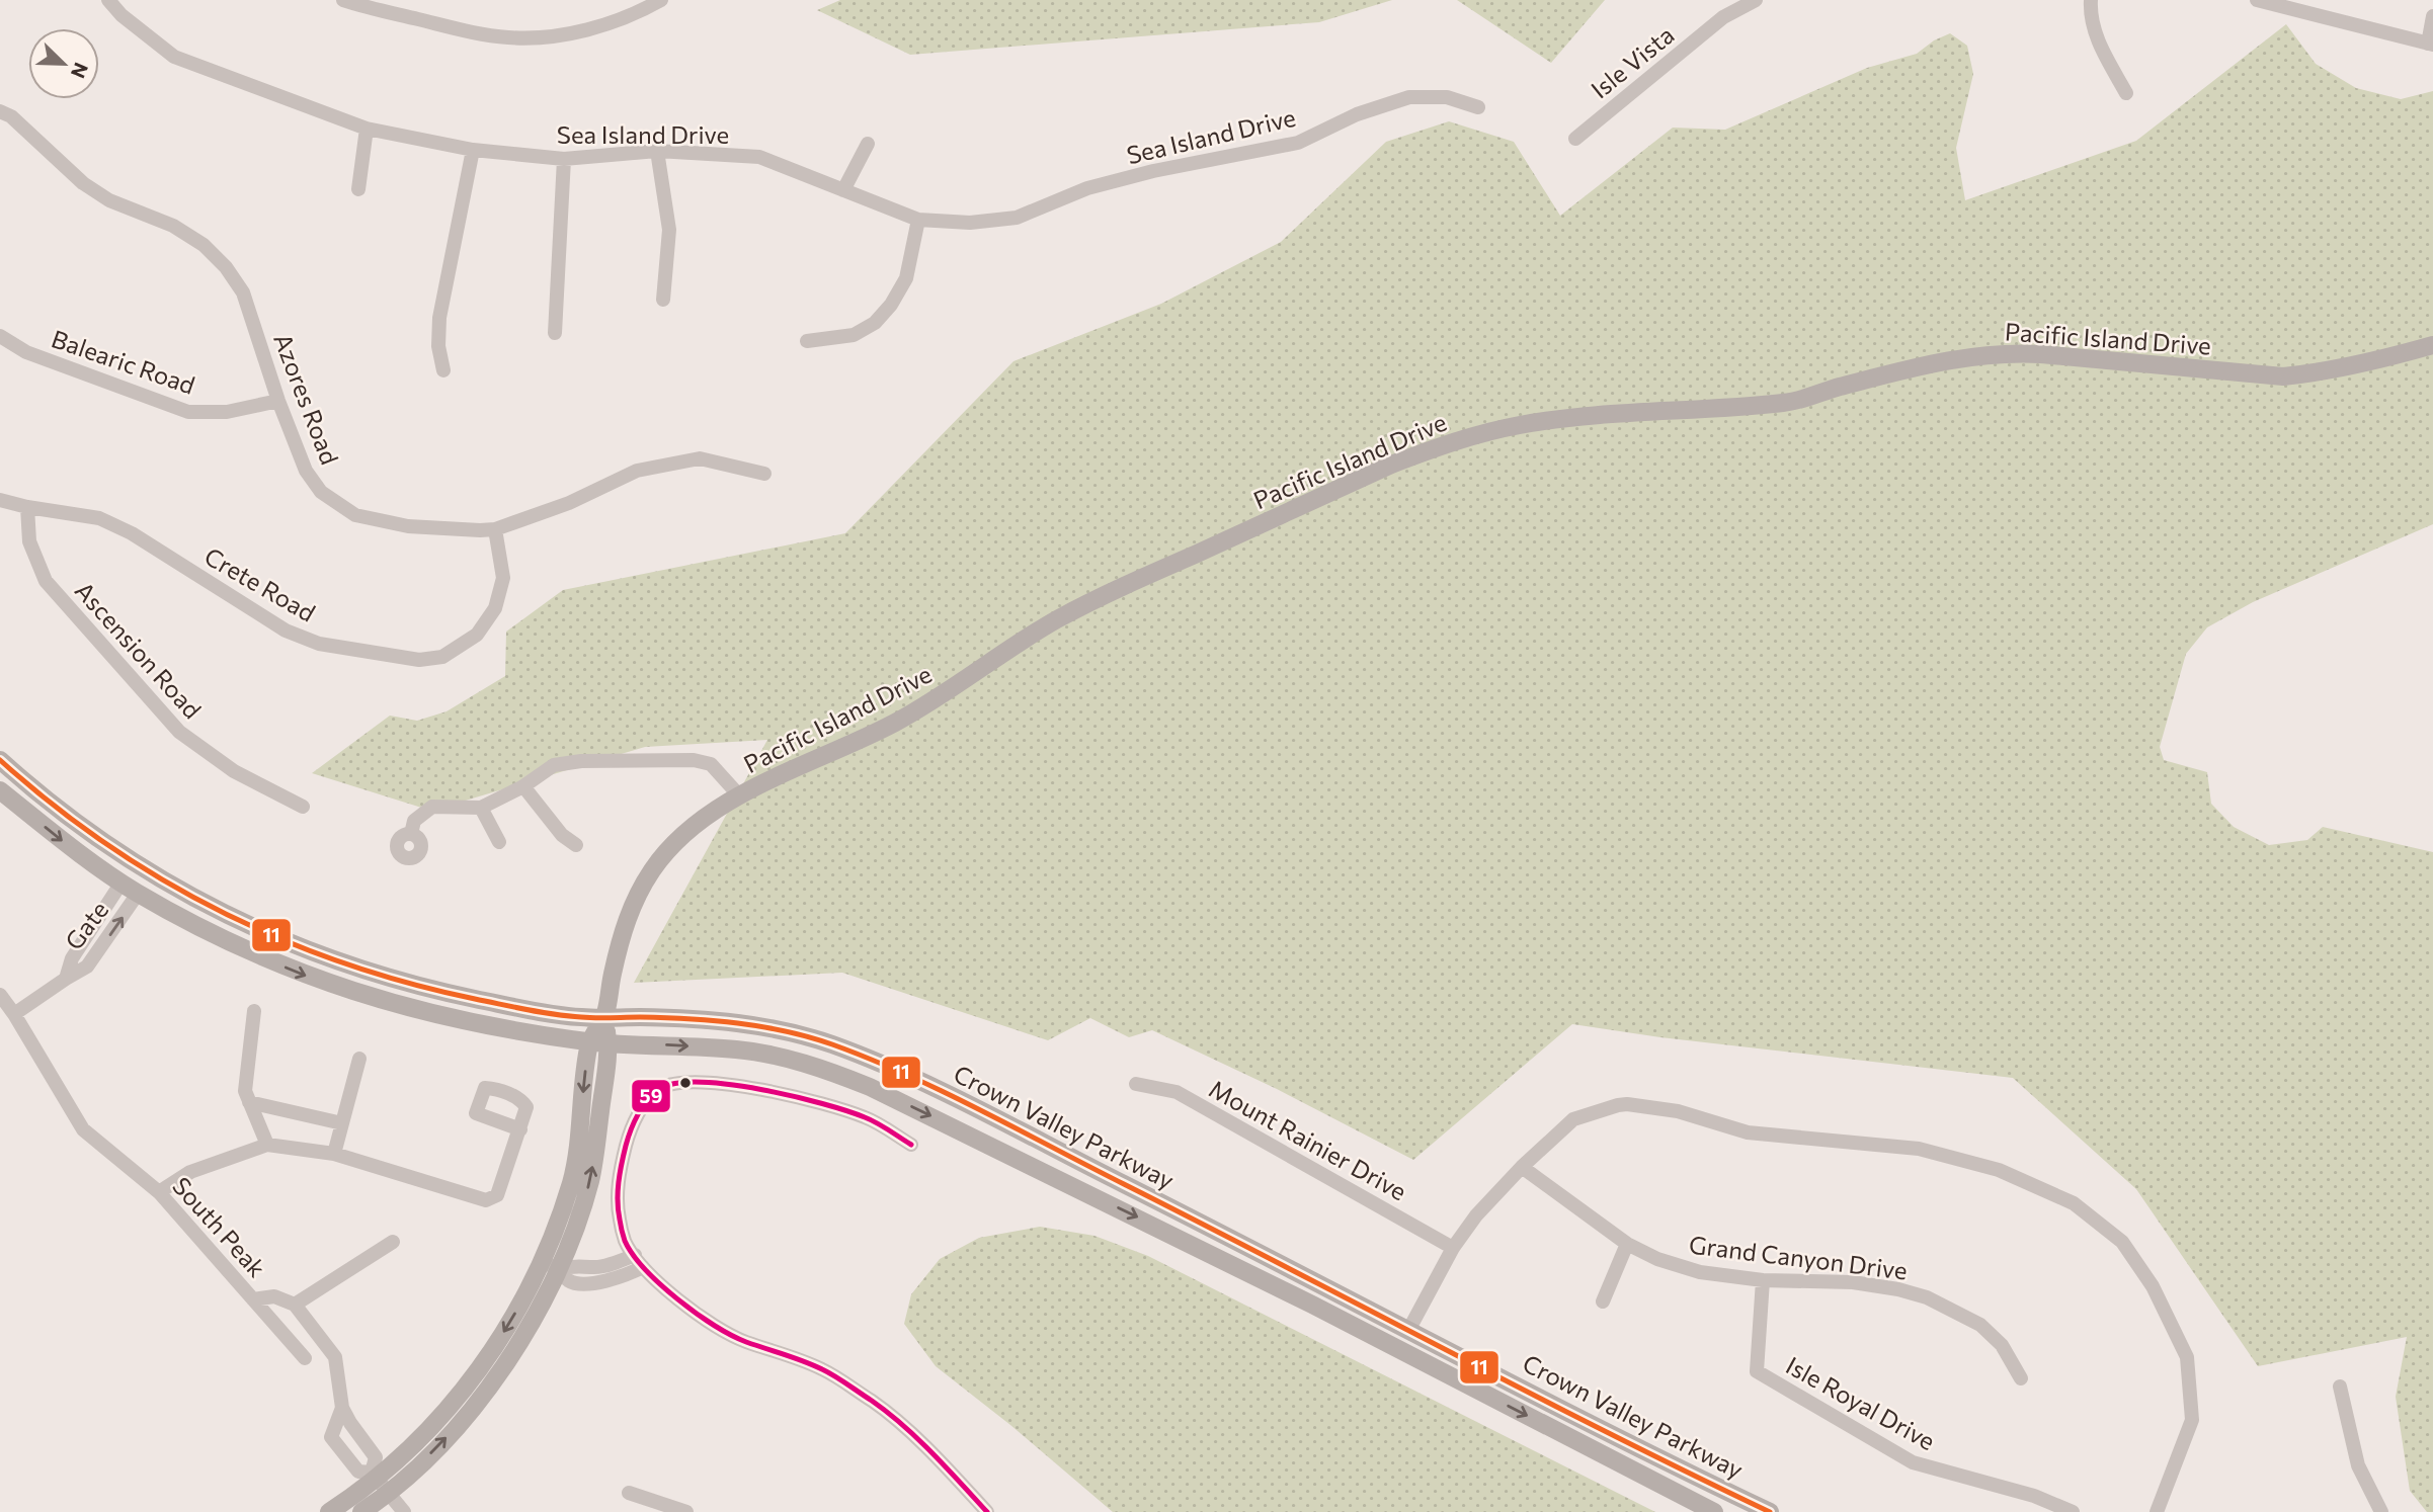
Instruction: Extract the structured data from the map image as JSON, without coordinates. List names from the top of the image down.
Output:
{
  "streets": {
    "main road": ["Pacific Island Drive", "Crown Valley Parkway"],
    "street": [
      "Isle Vista",
      "Sea Island Drive",
      "Balearic Road",
      "Azores Road",
      "Crete Road",
      "Ascension Road",
      "Gate",
      "Mount Rainier Drive",
      "South Peak",
      "Grand Canyon Drive",
      "Isle Royal Drive"
    ]
  },
  "crossings": [
    ["Pacific Island Drive", "Crown Valley Parkway"],
    ["Balearic Road", "Azores Road"],
    ["Azores Road", "Crete Road"],
    ["Crete Road", "Ascension Road"],
    ["Gate", "Crown Valley Parkway"],
    ["Gate", "South Peak"],
    ["Grand Canyon Drive", "Isle Royal Drive"]
  ],
  "lines": ["transit line 11", "transit line 59"],
  "north": "bottom right"
}
